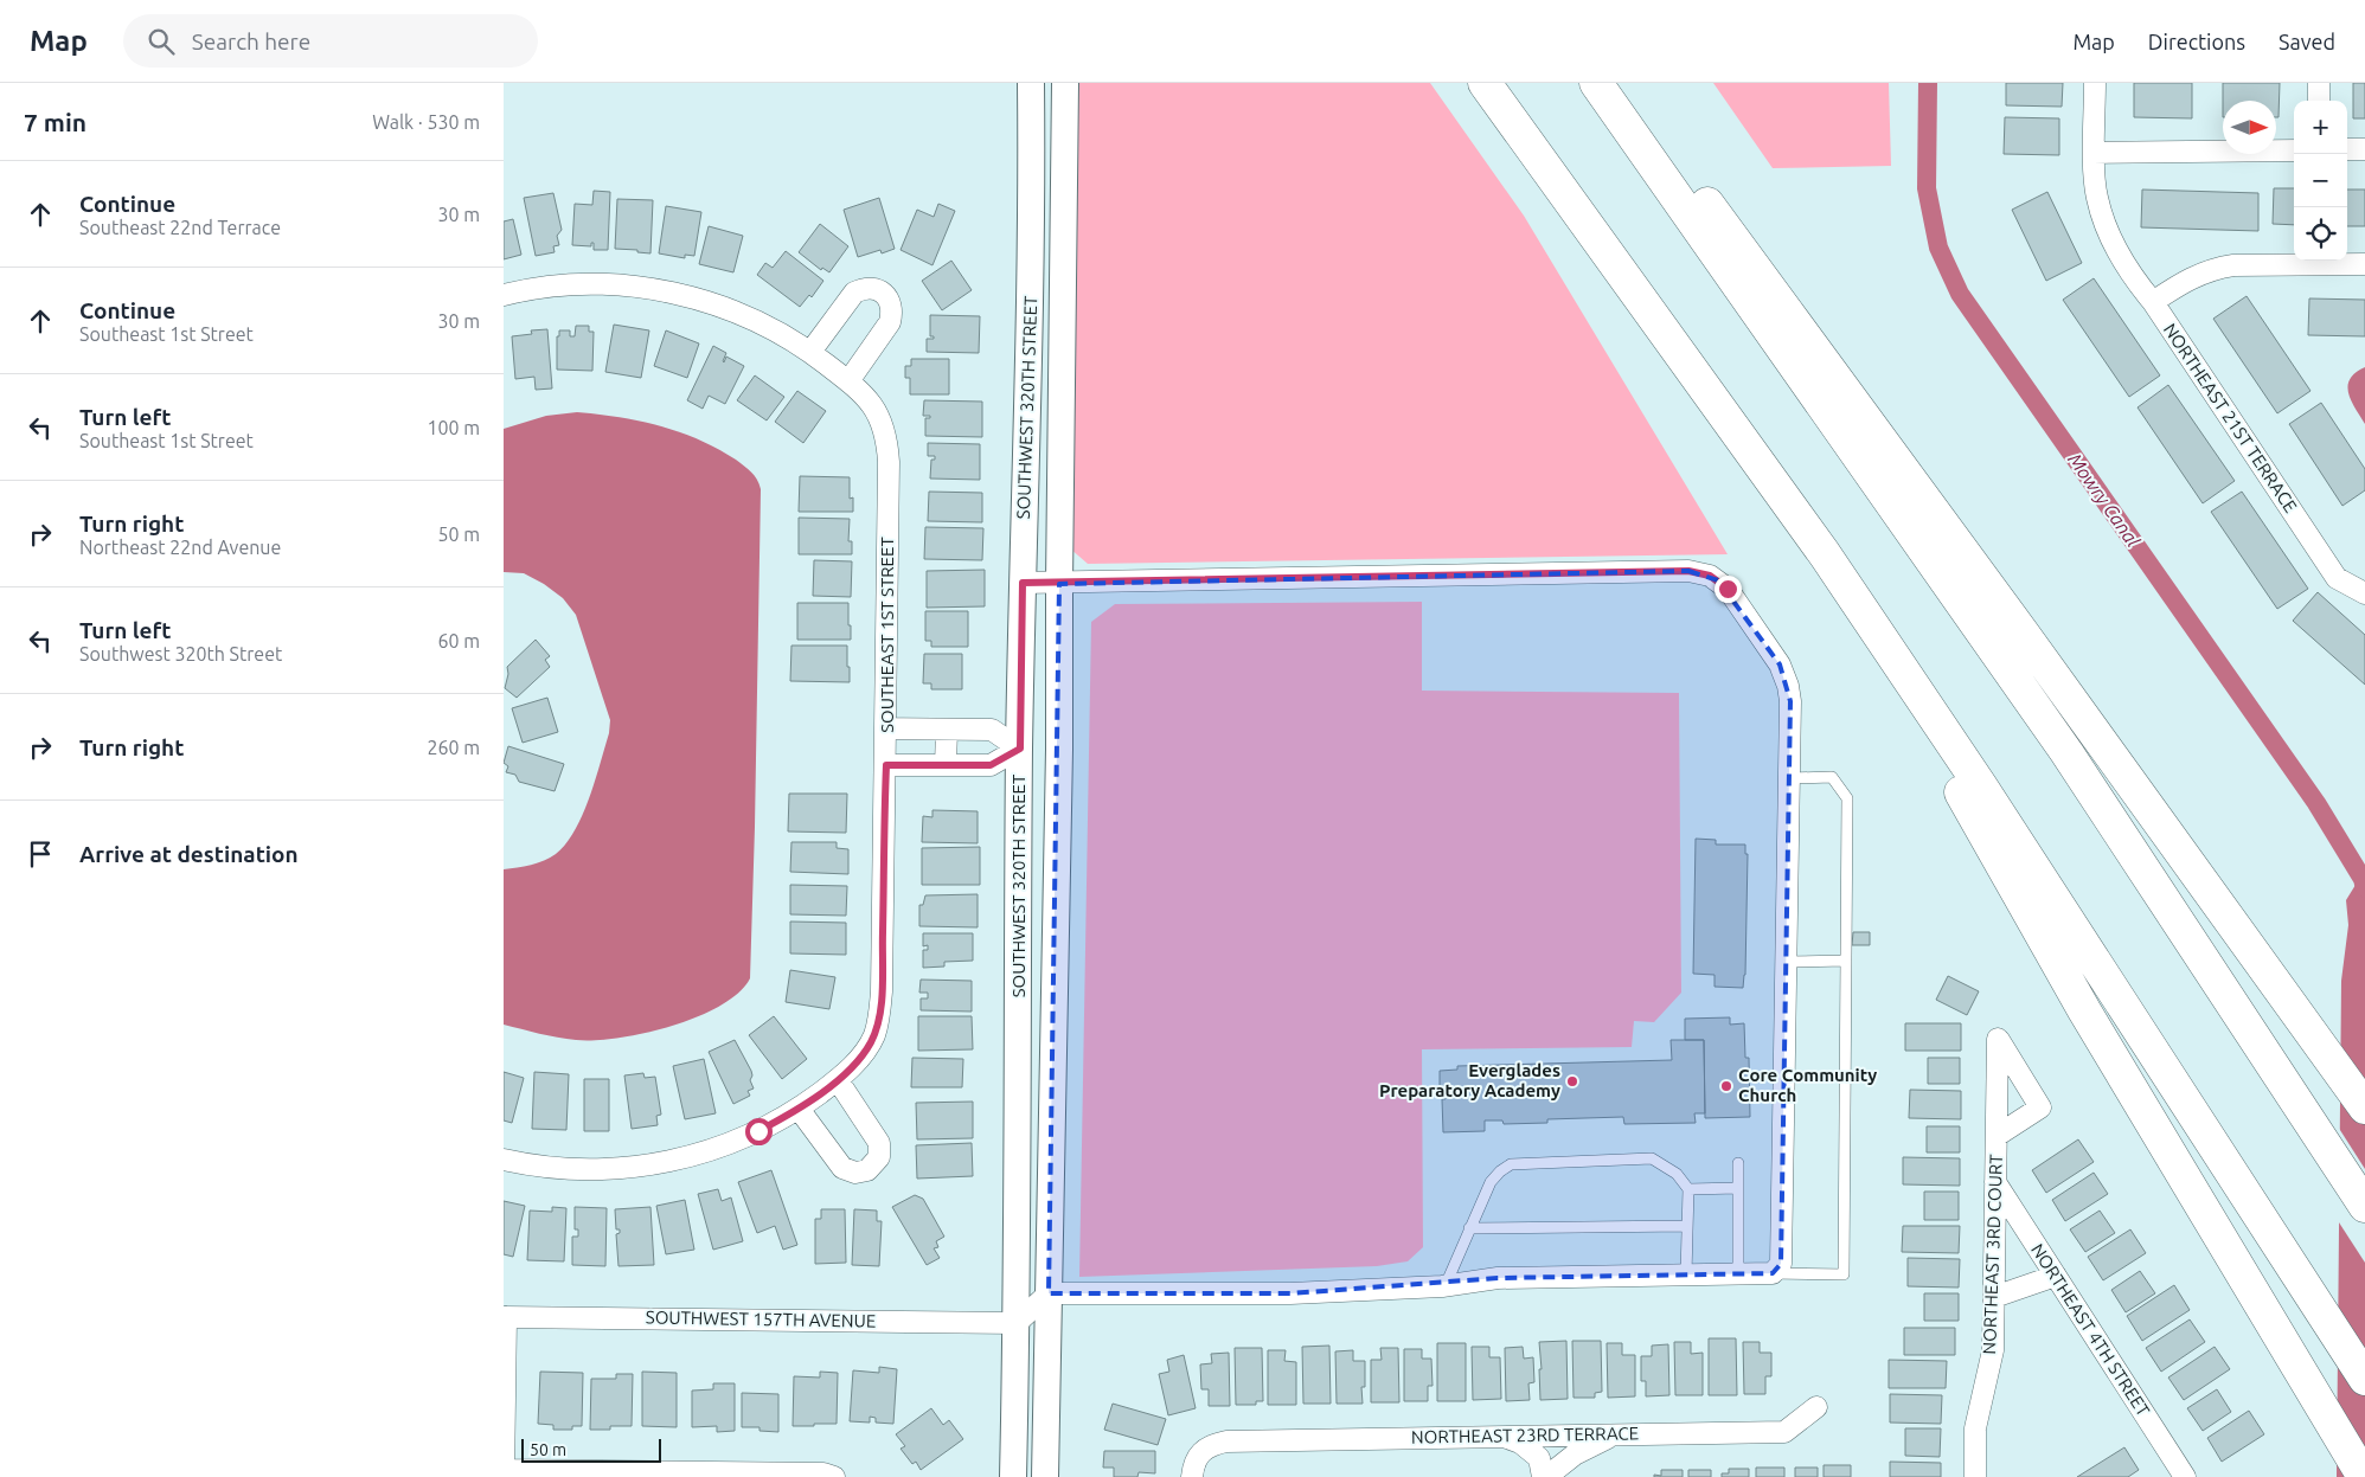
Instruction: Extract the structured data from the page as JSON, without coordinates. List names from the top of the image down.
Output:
{
  "streets": {
    "street": [
      "SOUTHWEST 320TH STREET",
      "NORTHEAST 21ST TERRACE",
      "SOUTHEAST 1ST STREET",
      "NORTHEAST 3RD COURT",
      "SOUTHWEST 157TH AVENUE",
      "NORTHEAST 4TH STREET",
      "NORTHEAST 23RD TERRACE"
    ]
  },
  "crossings": [
    ["SOUTHWEST 320TH STREET", "SOUTHWEST 157TH AVENUE"],
    ["NORTHEAST 3RD COURT", "NORTHEAST 4TH STREET"]
  ],
  "water": ["Mowry Canal"],
  "places": ["Everglades Preparatory Academy", "Core Community Church"],
  "scale_bar": "50 m",
  "north": "right",
  "page": {
    "header": "Map",
    "search": "Search here",
    "nav": ["Map", "Directions", "Saved"],
    "heading": ["7 min", "Walk · 530 m"],
    "map_buttons": ["+", "−"],
    "list": [
      ["Continue", "Southeast 22nd Terrace", "30 m"],
      ["Continue", "Southeast 1st Street", "30 m"],
      ["Turn left", "Southeast 1st Street", "100 m"],
      ["Turn right", "Northeast 22nd Avenue", "50 m"],
      ["Turn left", "Southwest 320th Street", "60 m"],
      ["Turn right", "260 m"],
      "Arrive at destination"
    ],
    "scale": "50 m"
  }
}
